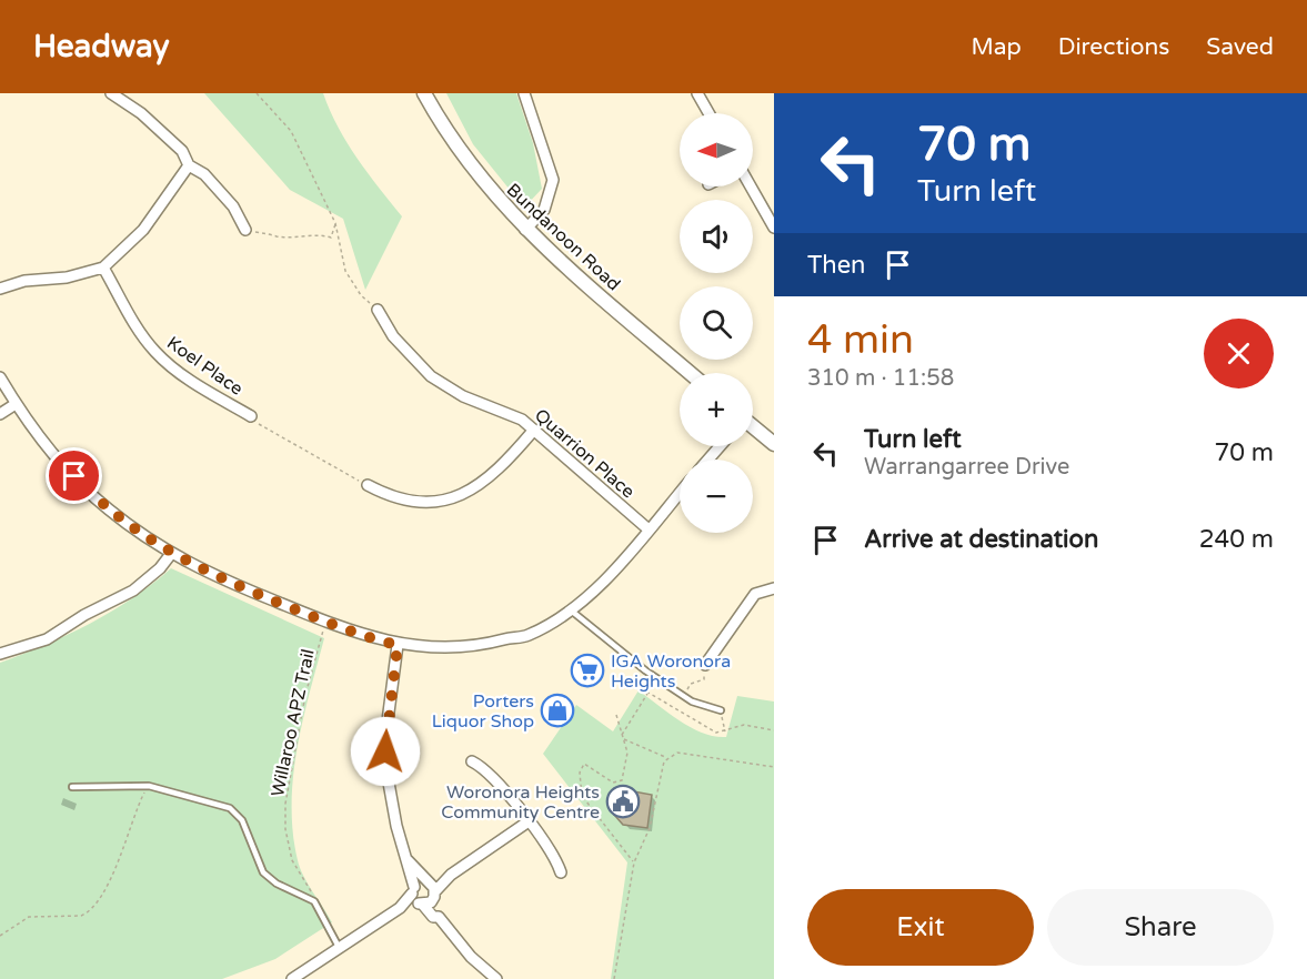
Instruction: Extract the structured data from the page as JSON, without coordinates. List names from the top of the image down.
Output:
{
  "streets": {
    "street": ["Bundanoon Road", "Koel Place", "Quarrion Place"],
    "path": ["Willaroo APZ Trail"]
  },
  "places": {
    "supermarket": ["IGA Woronora Heights"],
    "shop": ["Porters Liquor Shop"],
    "public building": ["Woronora Heights Community Centre"]
  },
  "north": "left",
  "page": {
    "header": "Headway",
    "nav": ["Map", "Directions", "Saved"],
    "turn": ["70 m", "Turn left"],
    "map_buttons": ["+", "−"],
    "then": "Then",
    "heading": ["4 min", "310 m · 11:58"],
    "list": [
      {
        "name": "Turn left",
        "note": "Warrangarree Drive",
        "value": "70 m"
      },
      {
        "name": "Arrive at destination",
        "value": "240 m"
      }
    ],
    "buttons": ["Exit", "Share"]
  }
}
